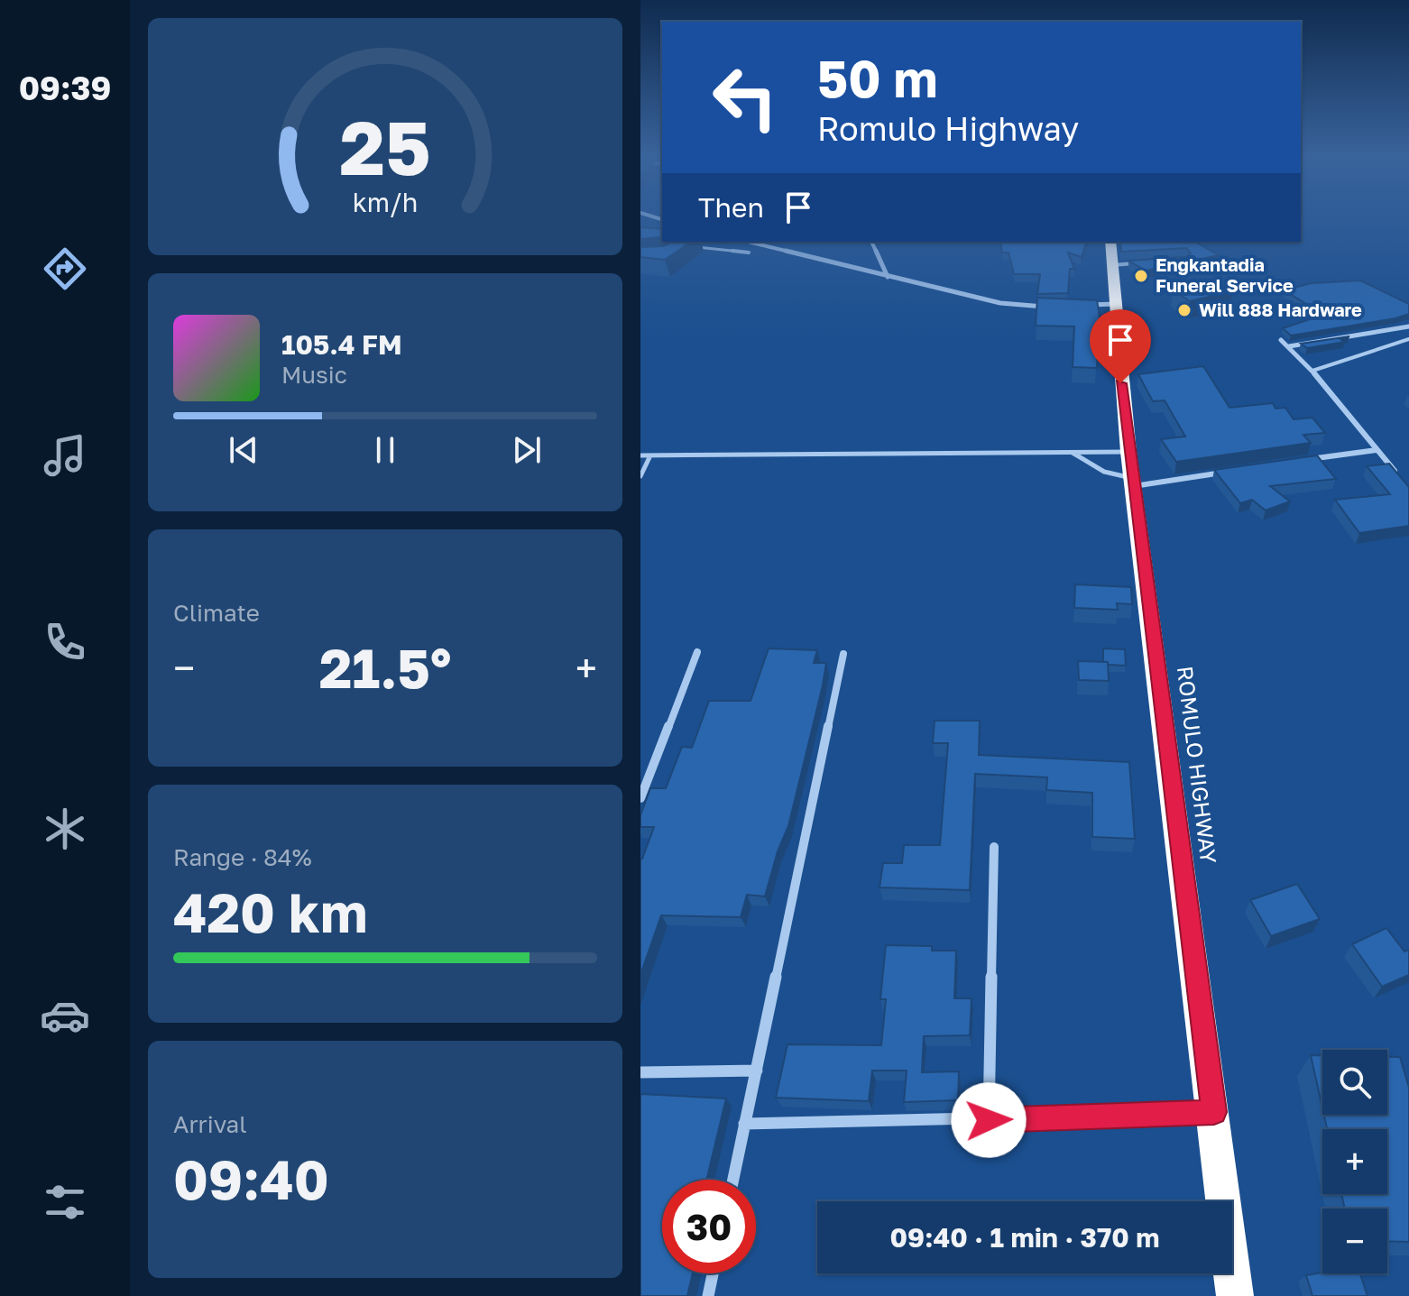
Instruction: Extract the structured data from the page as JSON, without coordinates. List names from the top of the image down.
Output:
{
  "streets": {
    "highway": ["ROMULO HIGHWAY"]
  },
  "places": ["Engkantadia Funeral Service", "Will 888 Hardware"],
  "page": {
    "tabs": "09:39",
    "turn": ["50 m", "Romulo Highway"],
    "then": "Then",
    "song": ["105.4 FM", "Music"],
    "tile": [
      "Climate",
      ["Range · 84%", "420 km"],
      ["Arrival", "09:40"]
    ],
    "heat": ["−", "21.5°", "+"],
    "map_buttons": ["+", "−"],
    "limit": "30",
    "trip": "09:40 · 1 min · 370 m",
    "gauge": ["25", "km/h"]
  }
}
